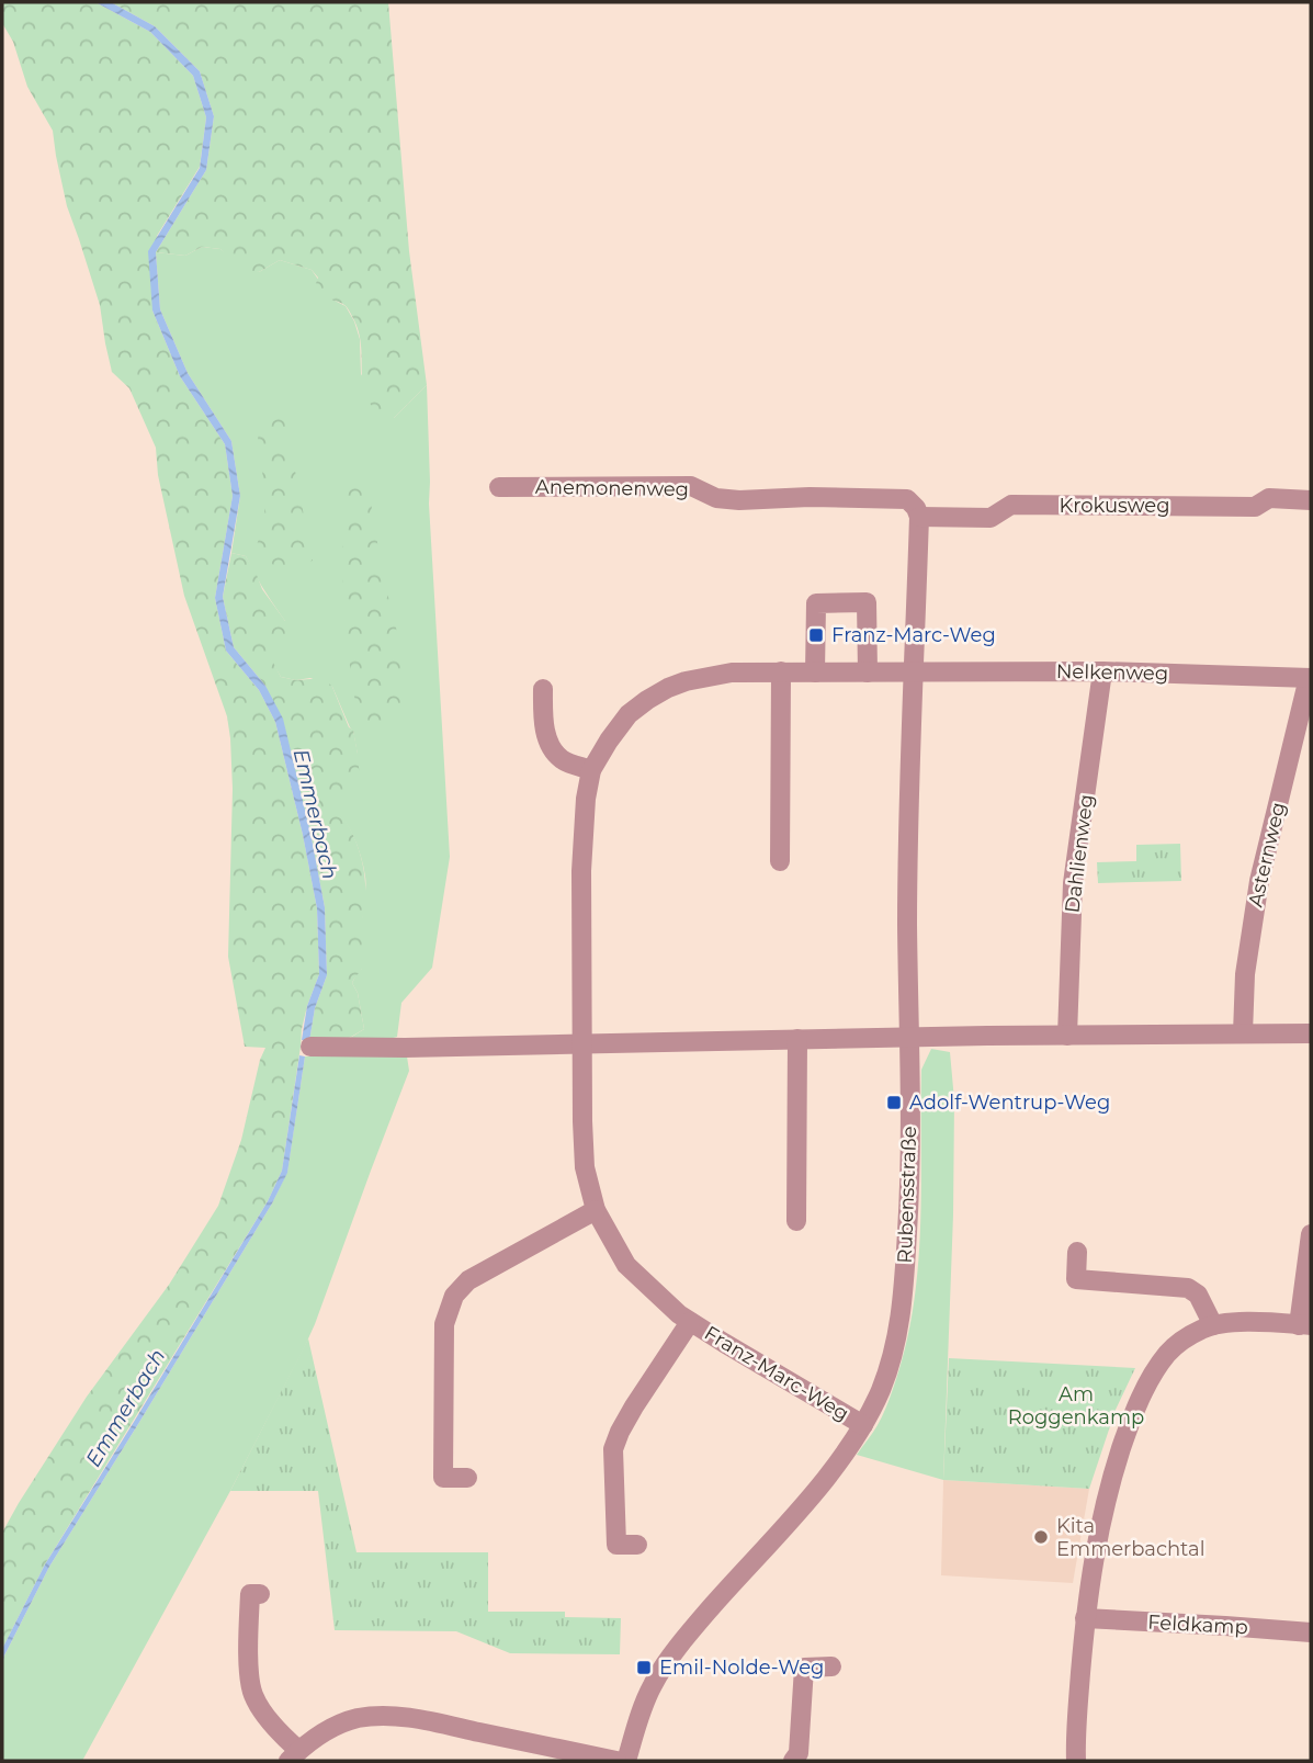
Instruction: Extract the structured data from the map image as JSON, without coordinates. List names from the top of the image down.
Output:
{
  "streets": {
    "street": [
      "Anemonenweg",
      "Krokusweg",
      "Nelkenweg",
      "Dahlienweg",
      "Asternweg",
      "Rubensstraße",
      "Franz-Marc-Weg",
      "Feldkamp"
    ]
  },
  "crossings": [
    ["Anemonenweg", "Krokusweg"],
    ["Anemonenweg", "Rubensstraße"],
    ["Krokusweg", "Rubensstraße"],
    ["Nelkenweg", "Dahlienweg"],
    ["Nelkenweg", "Asternweg"],
    ["Nelkenweg", "Rubensstraße"],
    ["Nelkenweg", "Franz-Marc-Weg"],
    ["Rubensstraße", "Franz-Marc-Weg"]
  ],
  "water": ["Emmerbach"],
  "parks": ["Am Roggenkamp"],
  "places": {
    "transit": ["Franz-Marc-Weg", "Adolf-Wentrup-Weg", "Emil-Nolde-Weg"],
    "other": ["Kita Emmerbachtal"]
  }
}
